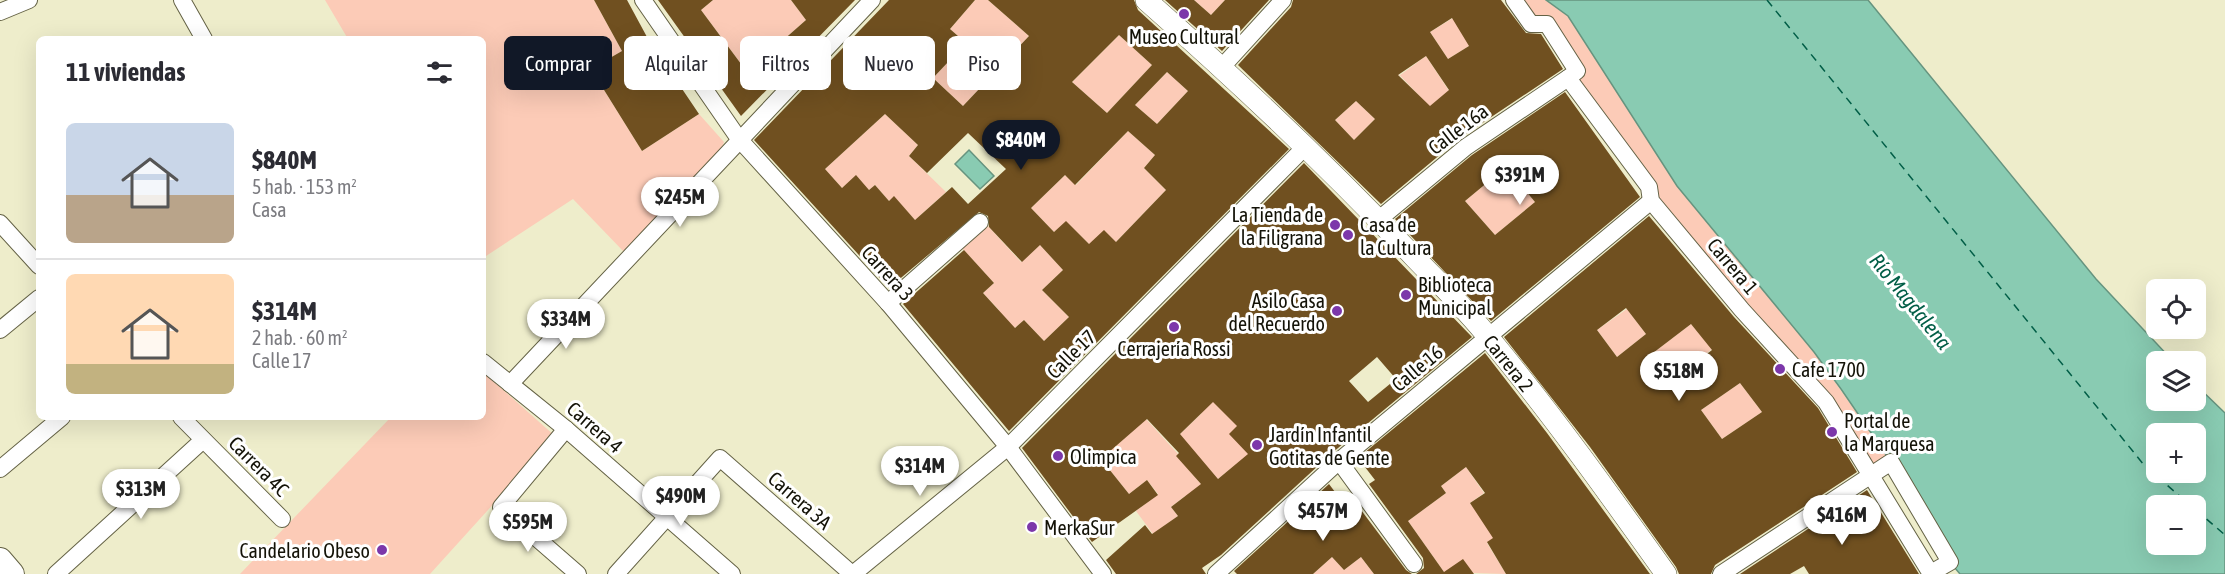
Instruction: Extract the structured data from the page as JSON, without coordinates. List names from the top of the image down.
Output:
{
  "streets": {
    "main road": ["Carrera 2"],
    "street": [
      "Calle 16a",
      "Carrera 1",
      "Carrera 3",
      "Calle 17",
      "Calle 16",
      "Carrera 4",
      "Carrera 4C",
      "Carrera 3A"
    ]
  },
  "crossings": [
    ["Calle 16a", "Carrera 1"],
    ["Calle 16a", "Carrera 2"],
    ["Carrera 1", "Calle 16"],
    ["Carrera 3", "Calle 17"],
    ["Calle 17", "Carrera 2"],
    ["Calle 17", "Carrera 3A"],
    ["Carrera 2", "Calle 16"],
    ["Carrera 4", "Carrera 3A"]
  ],
  "water": ["Río Magdalena"],
  "places": [
    "Museo Cultural",
    "La Tienda de la Filigrana",
    "Casa de la Cultura",
    "Biblioteca Municipal",
    "Asilo Casa del Recuerdo",
    "Cerrajería Rossi",
    "Cafe 1700",
    "Portal de la Marquesa",
    "Jardín Infantil Gotitas de Gente",
    "Olimpica",
    "MerkaSur",
    "Candelario Obeso"
  ],
  "page": {
    "chip": [
      "Comprar",
      "Alquilar",
      "Filtros",
      "Nuevo",
      "Piso"
    ],
    "heading": "11 viviendas",
    "list": [
      {
        "name": "$840M",
        "note": "5 hab. · 153 m² · Casa"
      },
      {
        "name": "$314M",
        "note": "2 hab. · 60 m² · Calle 17"
      }
    ],
    "price": [
      "$840M",
      "$391M",
      "$245M",
      "$334M",
      "$518M",
      "$314M",
      "$313M",
      "$490M",
      "$457M",
      "$416M",
      "$595M"
    ],
    "map_buttons": ["+", "−"]
  }
}
